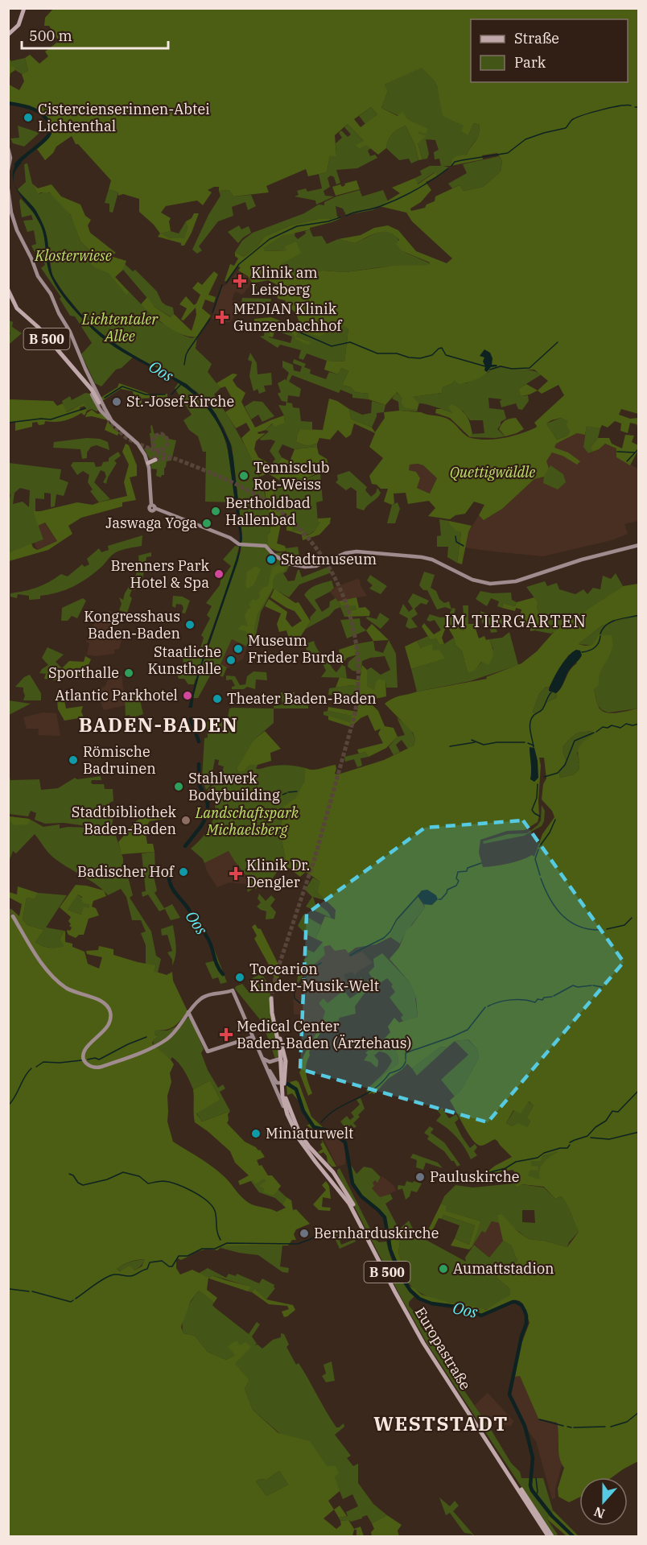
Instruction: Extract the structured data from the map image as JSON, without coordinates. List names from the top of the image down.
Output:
{
  "streets": {
    "main road": ["B 500", "Europastraße"]
  },
  "crossings": [
    ["B 500", "Europastraße"]
  ],
  "districts": ["IM TIERGARTEN", "BADEN-BADEN", "WESTSTADT"],
  "water": ["Oos"],
  "parks": [
    "Klosterwiese",
    "Lichtentaler Allee",
    "Quettigwäldle",
    "Landschaftspark Michaelsberg"
  ],
  "places": {
    "other": [
      "Cistercienserinnen-Abtei Lichtenthal",
      "St.-Josef-Kirche",
      "Tennisclub Rot-Weiss",
      "Bertholdbad Hallenbad",
      "Jaswaga Yoga",
      "Stadtmuseum",
      "Brenners Park Hotel & Spa",
      "Kongresshaus Baden-Baden",
      "Museum Frieder Burda",
      "Staatliche Kunsthalle",
      "Sporthalle",
      "Atlantic Parkhotel",
      "Theater Baden-Baden",
      "Römische Badruinen",
      "Stahlwerk Bodybuilding",
      "Stadtbibliothek Baden-Baden",
      "Badischer Hof",
      "Toccarion Kinder-Musik-Welt",
      "Miniaturwelt",
      "Pauluskirche",
      "Bernharduskirche",
      "Aumattstadion"
    ],
    "health": [
      "Klinik am Leisberg",
      "MEDIAN Klinik Gunzenbachhof",
      "Klinik Dr. Dengler",
      "Medical Center Baden-Baden (Ärztehaus)"
    ]
  },
  "legend": ["Straße", "Park"],
  "scale_bar": "500 m",
  "north": "bottom"
}
